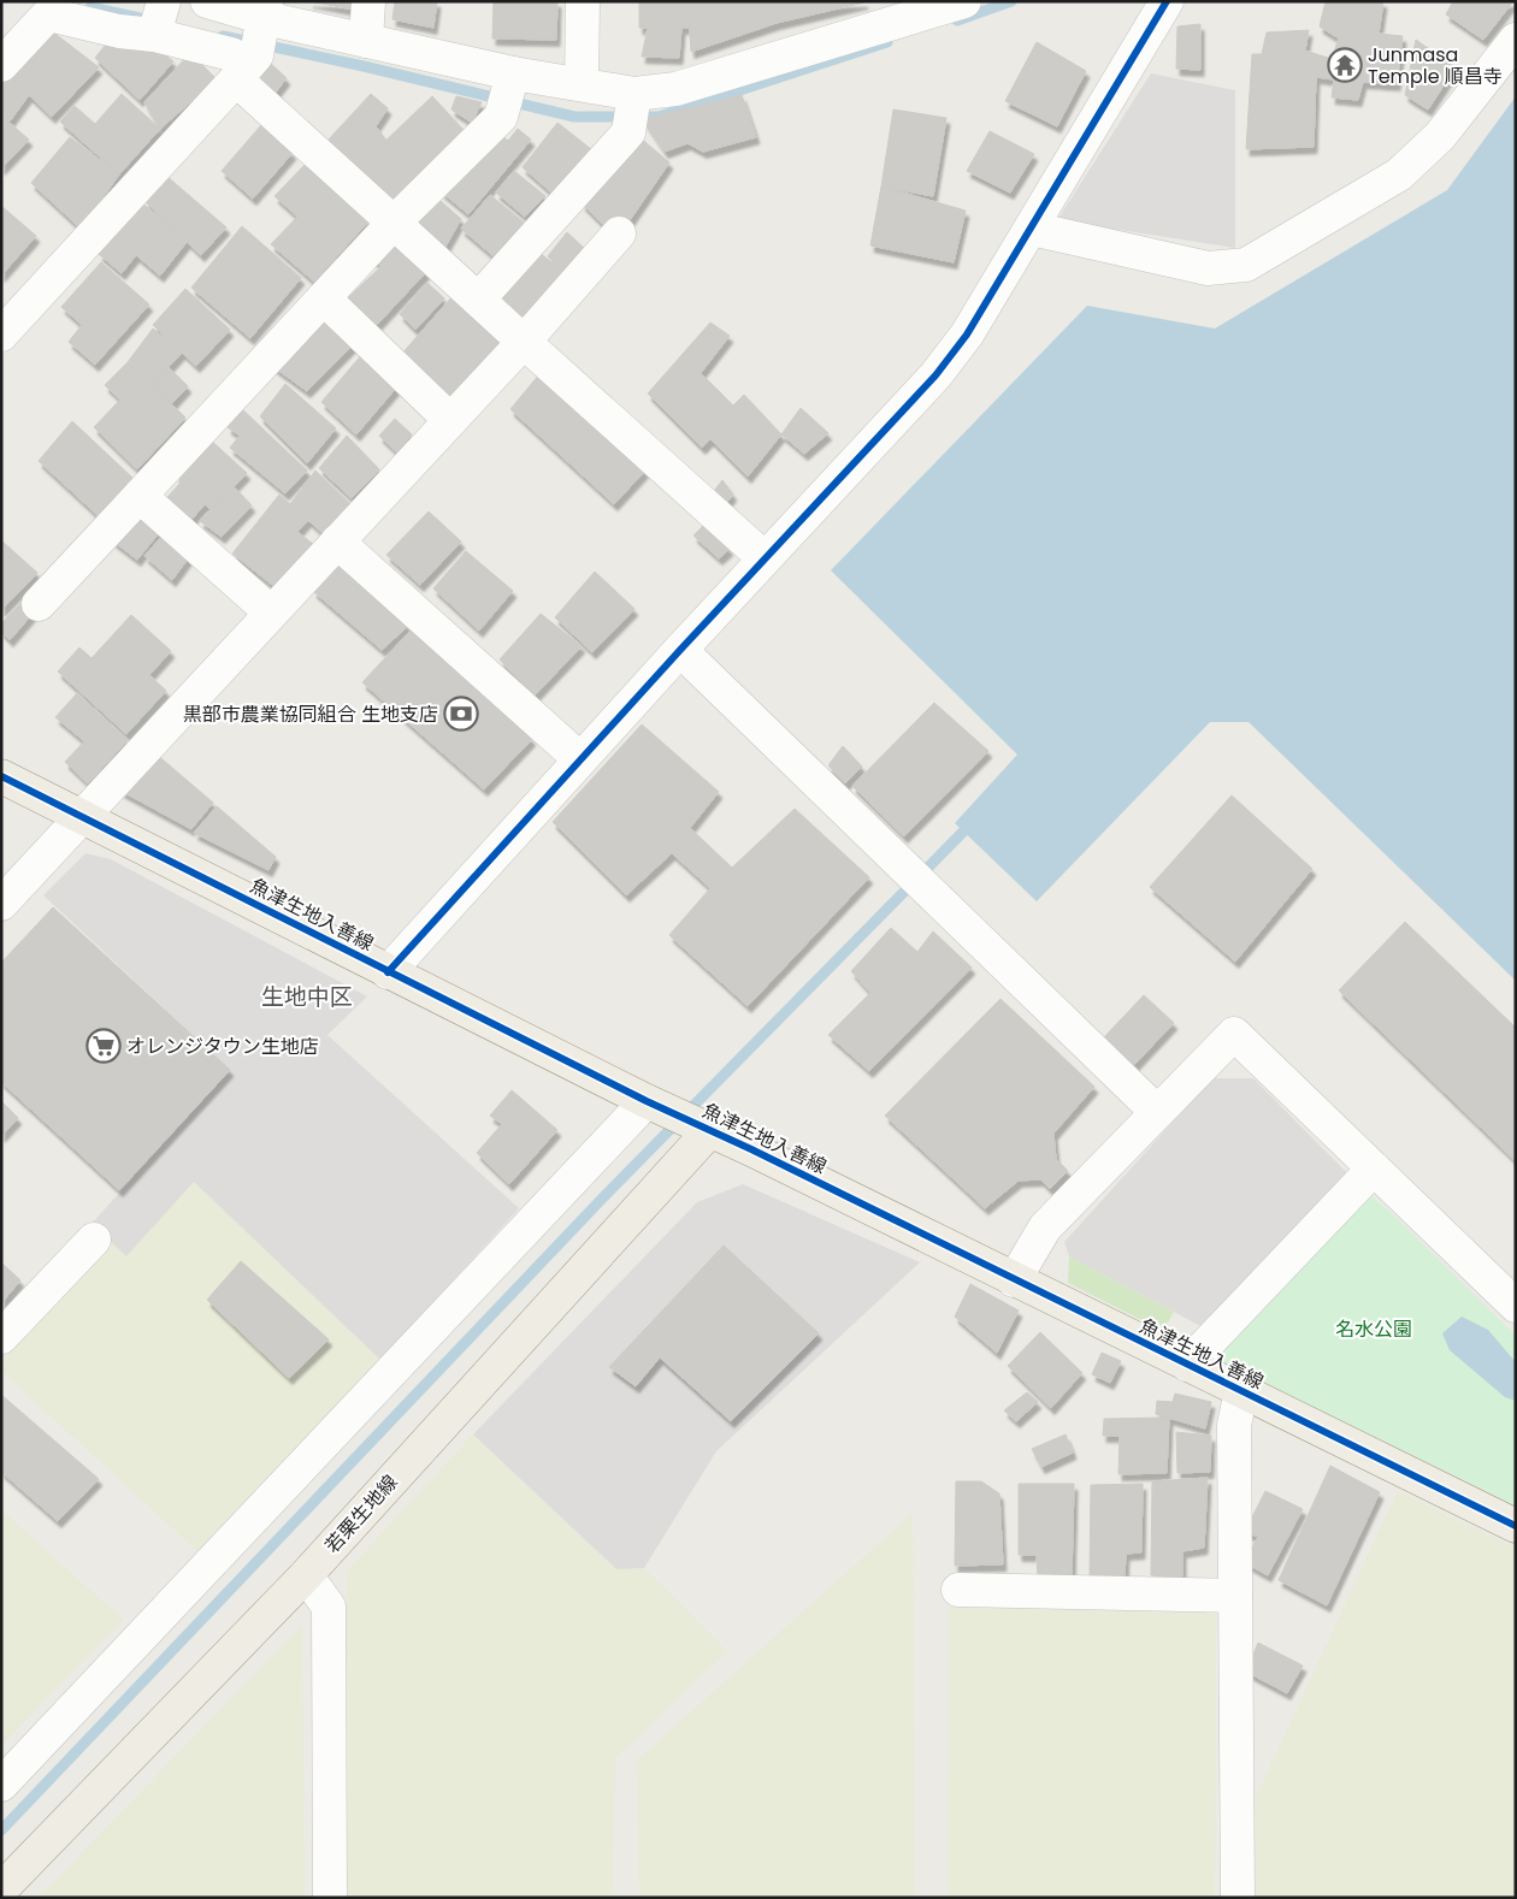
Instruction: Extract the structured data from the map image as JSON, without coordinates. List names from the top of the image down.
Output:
{
  "streets": {
    "main road": ["魚津生地入善線", "若栗生地線"]
  },
  "crossings": [
    ["魚津生地入善線", "若栗生地線"]
  ],
  "districts": ["生地中区"],
  "parks": ["名水公園"],
  "places": {
    "temple": ["Junmasa Temple 順昌寺"],
    "bank": ["黒部市農業協同組合 生地支店"],
    "supermarket": ["オレンジタウン生地店"]
  }
}
